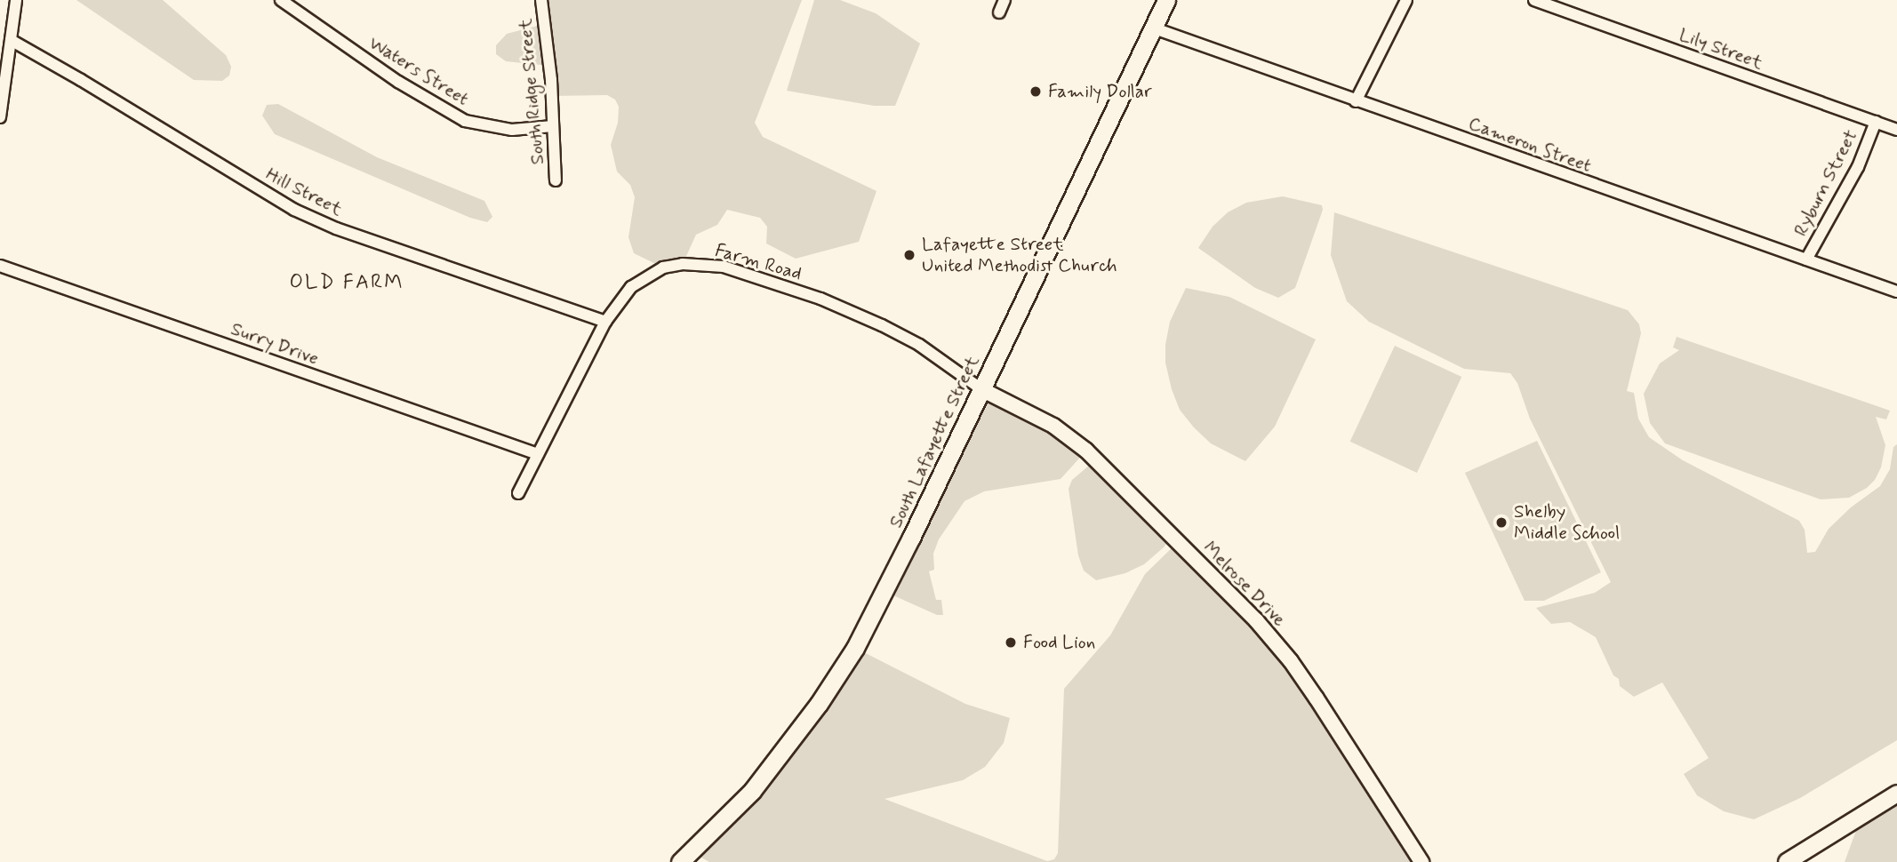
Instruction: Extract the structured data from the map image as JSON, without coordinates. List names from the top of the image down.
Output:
{
  "streets": {
    "main road": ["South Lafayette Street"],
    "street": [
      "Lily Street",
      "Waters Street",
      "South Ridge Street",
      "Cameron Street",
      "Ryburn Street",
      "Hill Street",
      "Farm Road",
      "Surry Drive",
      "Melrose Drive"
    ]
  },
  "crossings": [
    ["Lily Street", "Ryburn Street"],
    ["Waters Street", "South Ridge Street"],
    ["Cameron Street", "Ryburn Street"],
    ["Cameron Street", "South Lafayette Street"],
    ["Hill Street", "Farm Road"],
    ["Farm Road", "Surry Drive"],
    ["Farm Road", "South Lafayette Street"],
    ["Farm Road", "Melrose Drive"],
    ["South Lafayette Street", "Melrose Drive"]
  ],
  "districts": ["OLD FARM"],
  "places": [
    "Family Dollar",
    "Lafayette Street United Methodist Church",
    "Shelby Middle School",
    "Food Lion"
  ]
}
